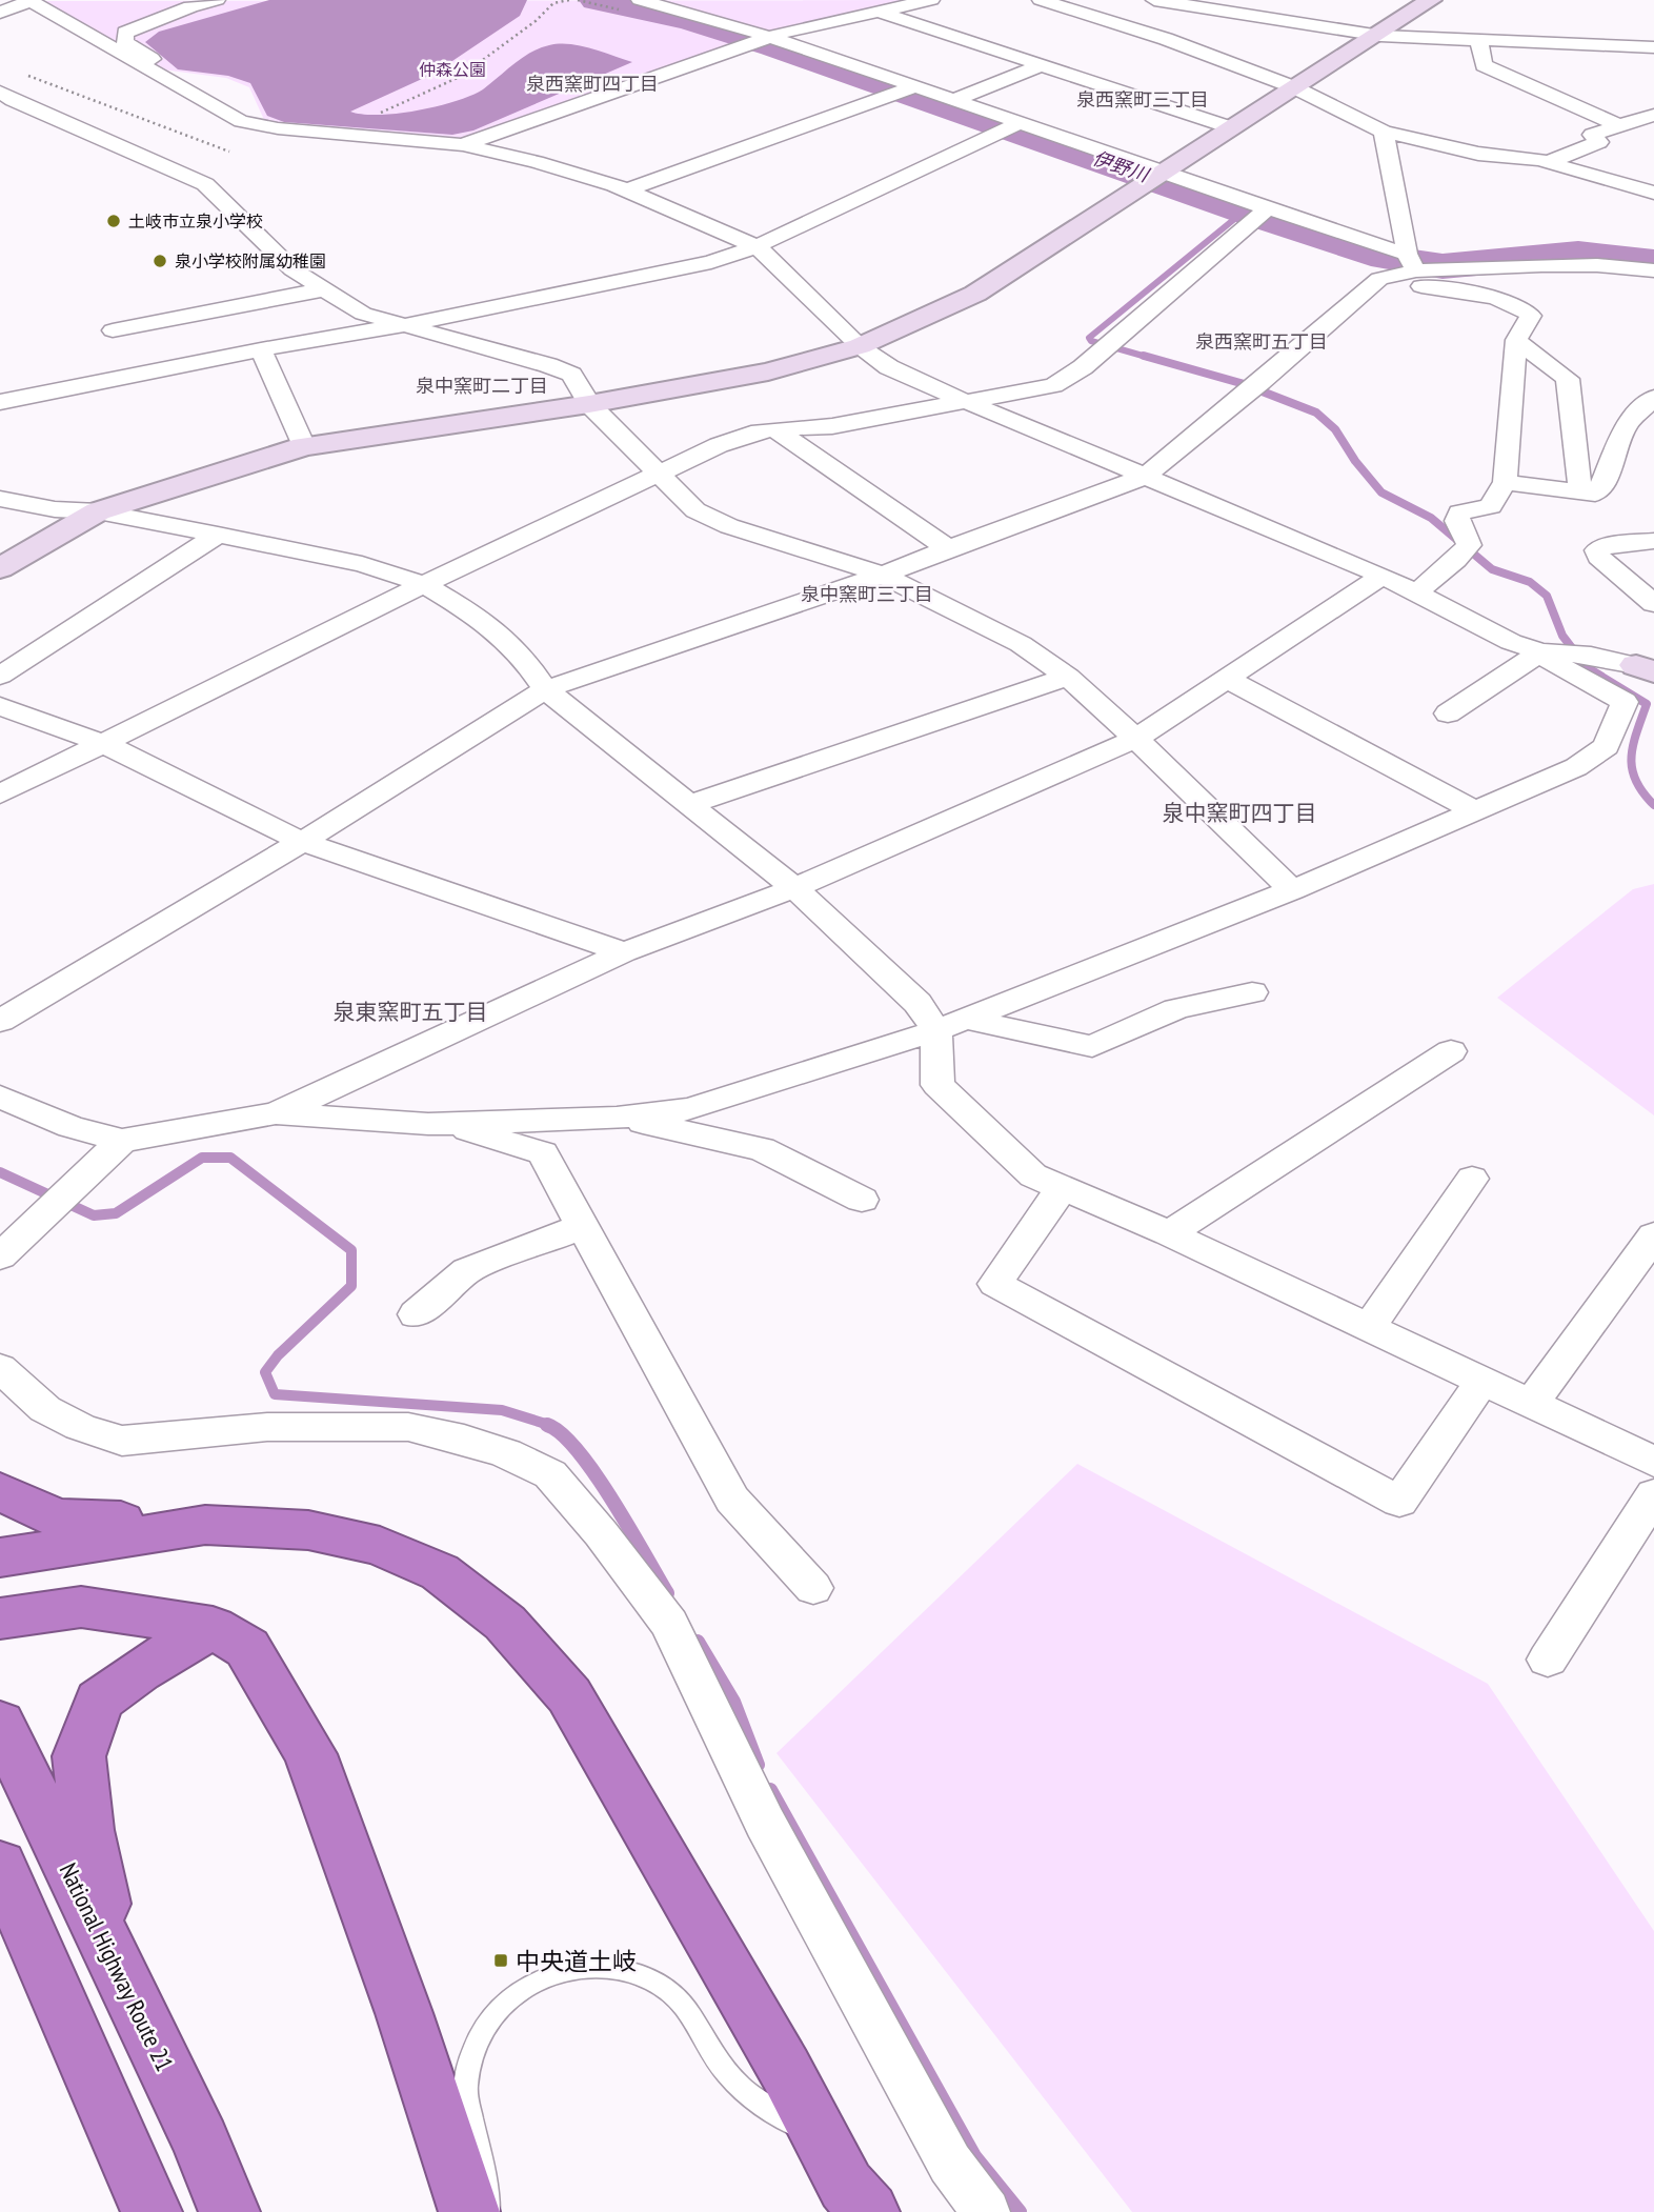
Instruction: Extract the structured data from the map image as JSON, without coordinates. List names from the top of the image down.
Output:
{
  "streets": {
    "highway": ["National Highway Route 21"]
  },
  "districts": [
    "泉西窯町四丁目",
    "泉西窯町三丁目",
    "泉西窯町五丁目",
    "泉中窯町二丁目",
    "泉中窯町三丁目",
    "泉中窯町四丁目",
    "泉東窯町五丁目"
  ],
  "water": ["伊野川"],
  "parks": ["仲森公園"],
  "places": {
    "other": ["土岐市立泉小学校", "泉小学校附属幼稚園"],
    "transit": ["中央道土岐"]
  }
}
